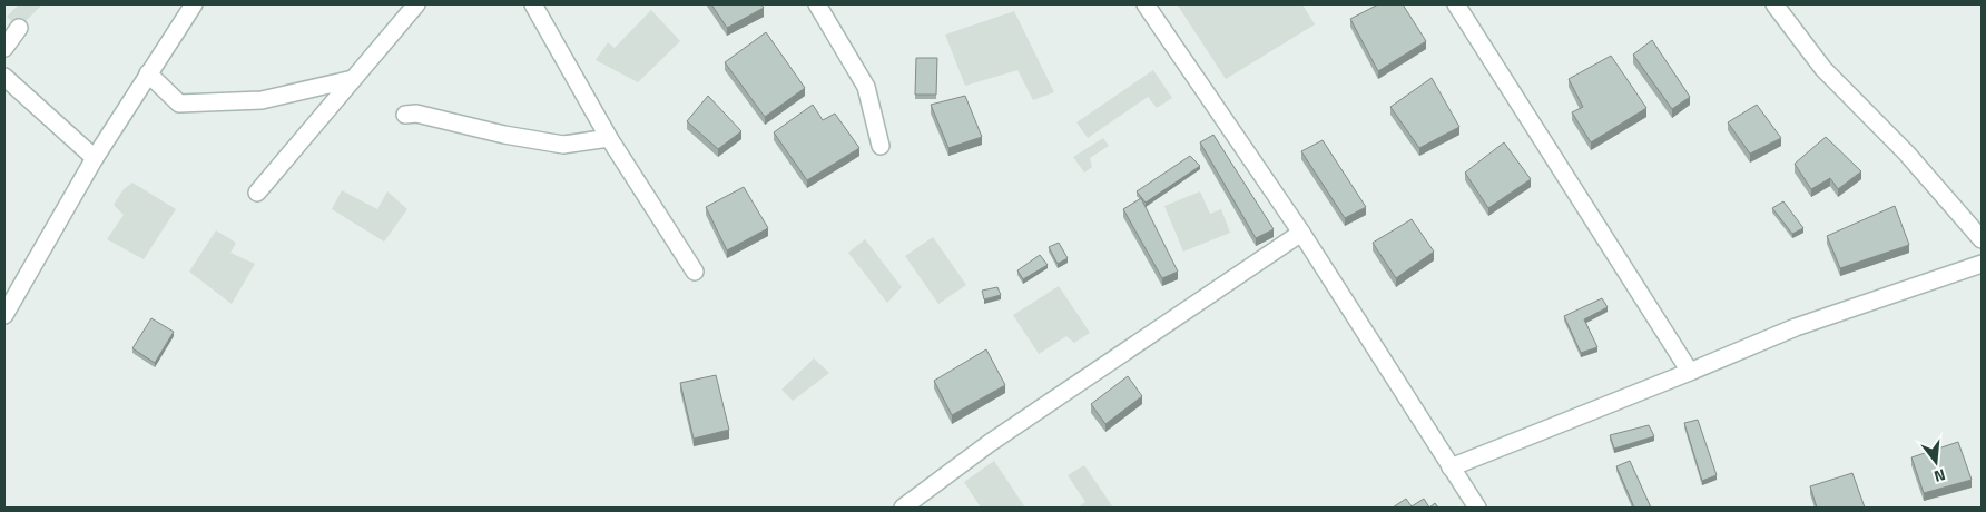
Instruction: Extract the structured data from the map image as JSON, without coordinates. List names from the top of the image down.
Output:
{
  "north": "bottom"
}
